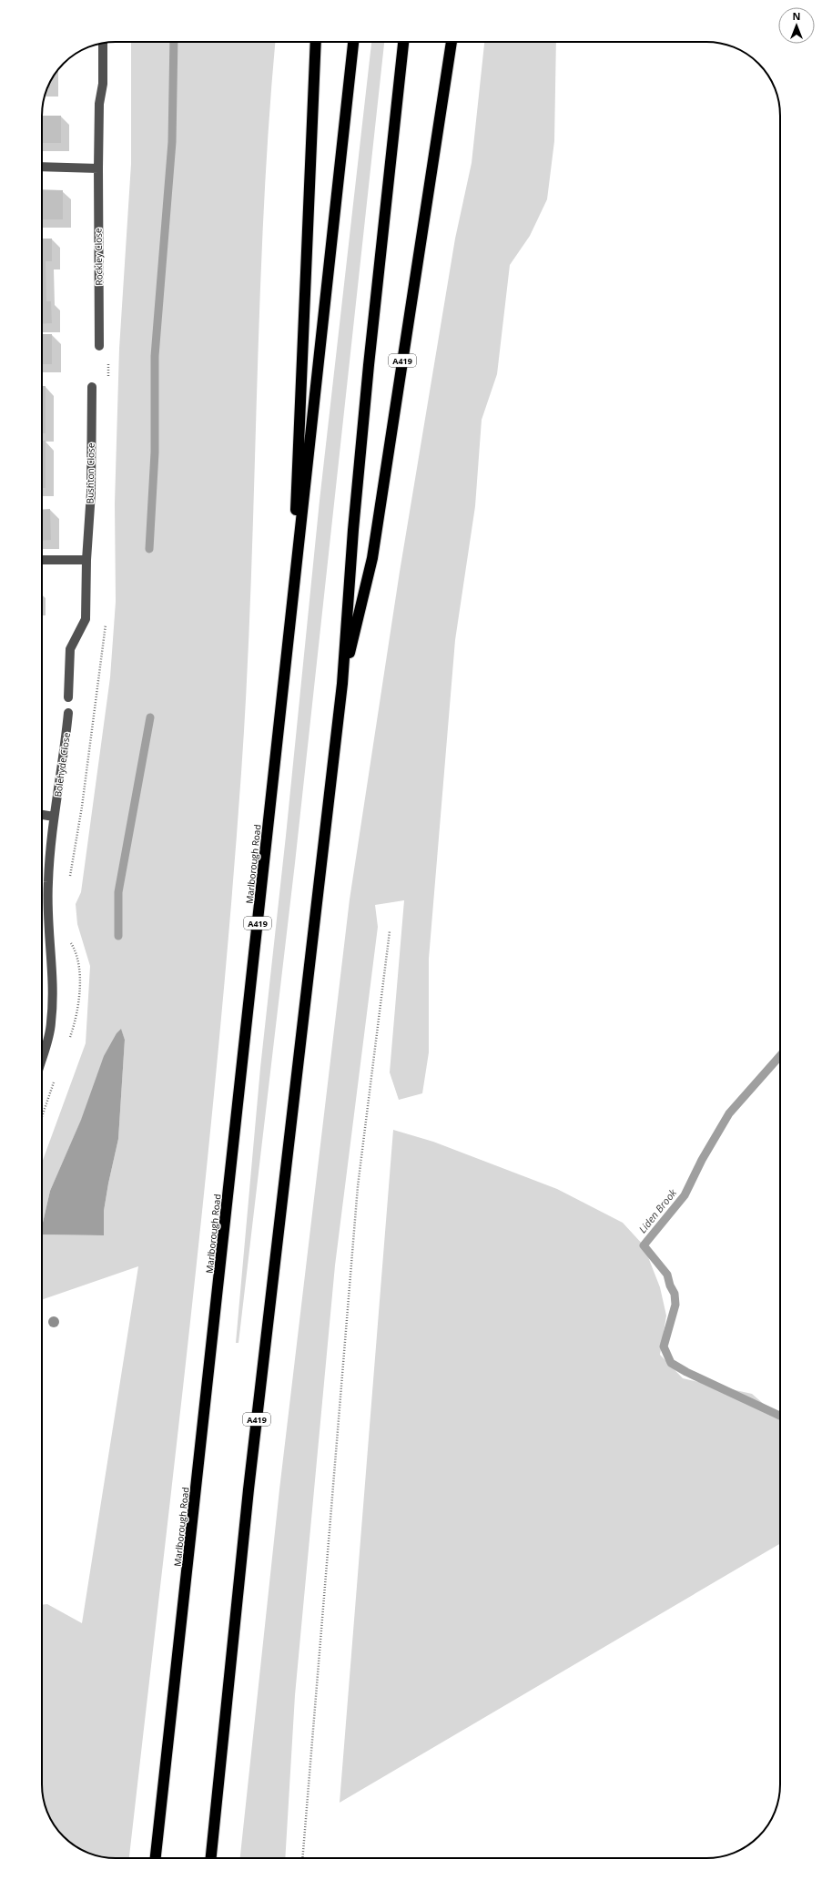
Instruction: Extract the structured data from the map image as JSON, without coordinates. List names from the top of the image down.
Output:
{
  "streets": {
    "highway": ["A419", "Marlborough Road"],
    "street": ["Rockley Close", "Bushton Close", "Bolehyde Close"]
  },
  "crossings": [
    ["A419", "Marlborough Road"]
  ],
  "water": ["Liden Brook"],
  "north": "top"
}
